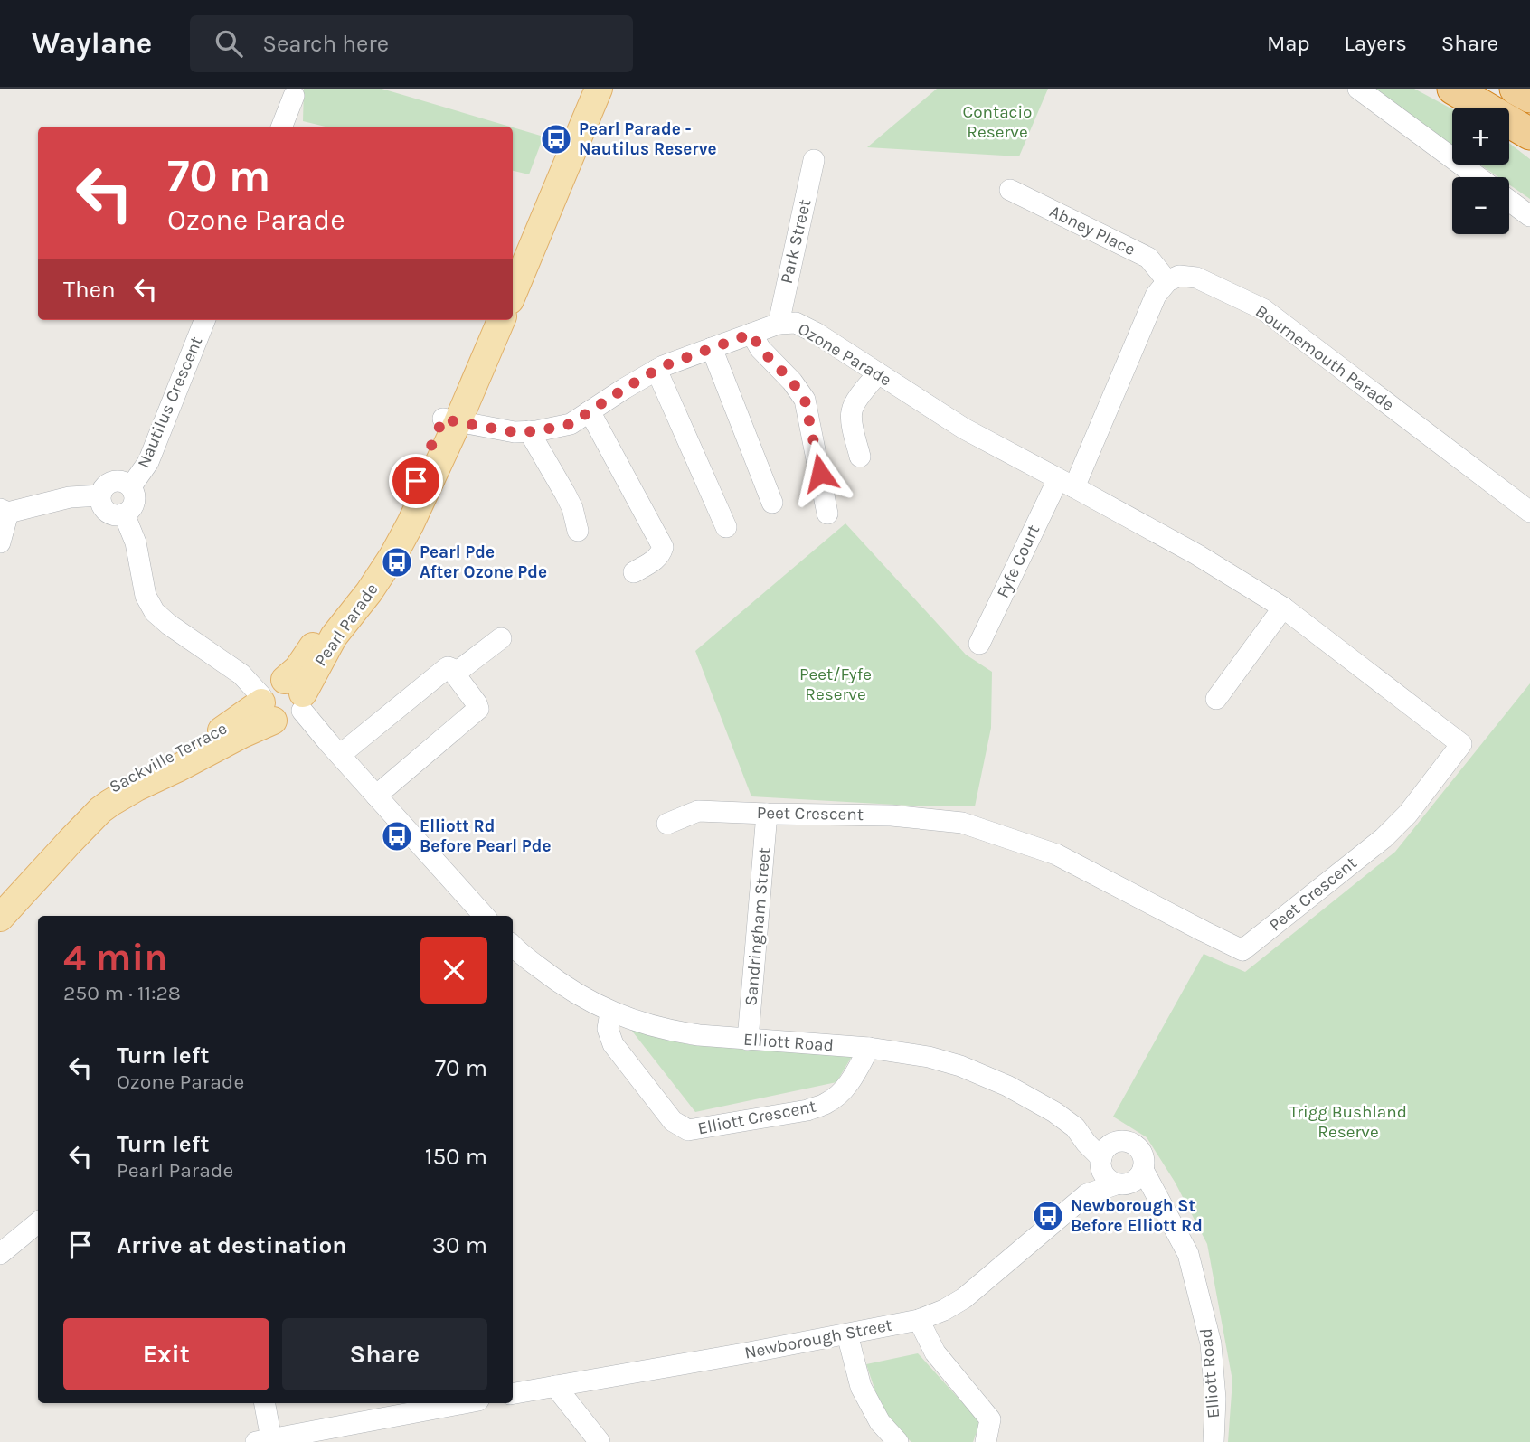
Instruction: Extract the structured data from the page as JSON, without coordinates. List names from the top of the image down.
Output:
{
  "streets": {
    "main road": ["Pearl Parade", "Sackville Terrace"],
    "street": [
      "Abney Place",
      "Park Street",
      "Ozone Parade",
      "Bournemouth Parade",
      "Nautilus Crescent",
      "Fyfe Court",
      "Peet Crescent",
      "Sandringham Street",
      "Elliott Road",
      "Elliott Crescent",
      "Newborough Street"
    ]
  },
  "crossings": [
    ["Abney Place", "Bournemouth Parade"],
    ["Park Street", "Ozone Parade"],
    ["Ozone Parade", "Fyfe Court"],
    ["Ozone Parade", "Pearl Parade"],
    ["Ozone Parade", "Peet Crescent"],
    ["Fyfe Court", "Peet Crescent"],
    ["Pearl Parade", "Sackville Terrace"],
    ["Peet Crescent", "Sandringham Street"],
    ["Sandringham Street", "Elliott Road"],
    ["Elliott Road", "Elliott Crescent"],
    ["Elliott Road", "Newborough Street"]
  ],
  "parks": ["Contacio Reserve", "Peet/Fyfe Reserve", "Trigg Bushland Reserve"],
  "places": {
    "bus stop": [
      "Pearl Parade - Nautilus Reserve",
      "Pearl Pde After Ozone Pde",
      "Elliott Rd Before Pearl Pde",
      "Newborough St Before Elliott Rd"
    ]
  },
  "page": {
    "header": "Waylane",
    "search": "Search here",
    "nav": ["Map", "Layers", "Share"],
    "map_buttons": ["+", "−"],
    "turn": ["70 m", "Ozone Parade"],
    "then": "Then",
    "heading": ["4 min", "250 m · 11:28"],
    "list": [
      {
        "name": "Turn left",
        "note": "Ozone Parade",
        "value": "70 m"
      },
      {
        "name": "Turn left",
        "note": "Pearl Parade",
        "value": "150 m"
      },
      {
        "name": "Arrive at destination",
        "value": "30 m"
      }
    ],
    "buttons": ["Exit", "Share"]
  }
}
